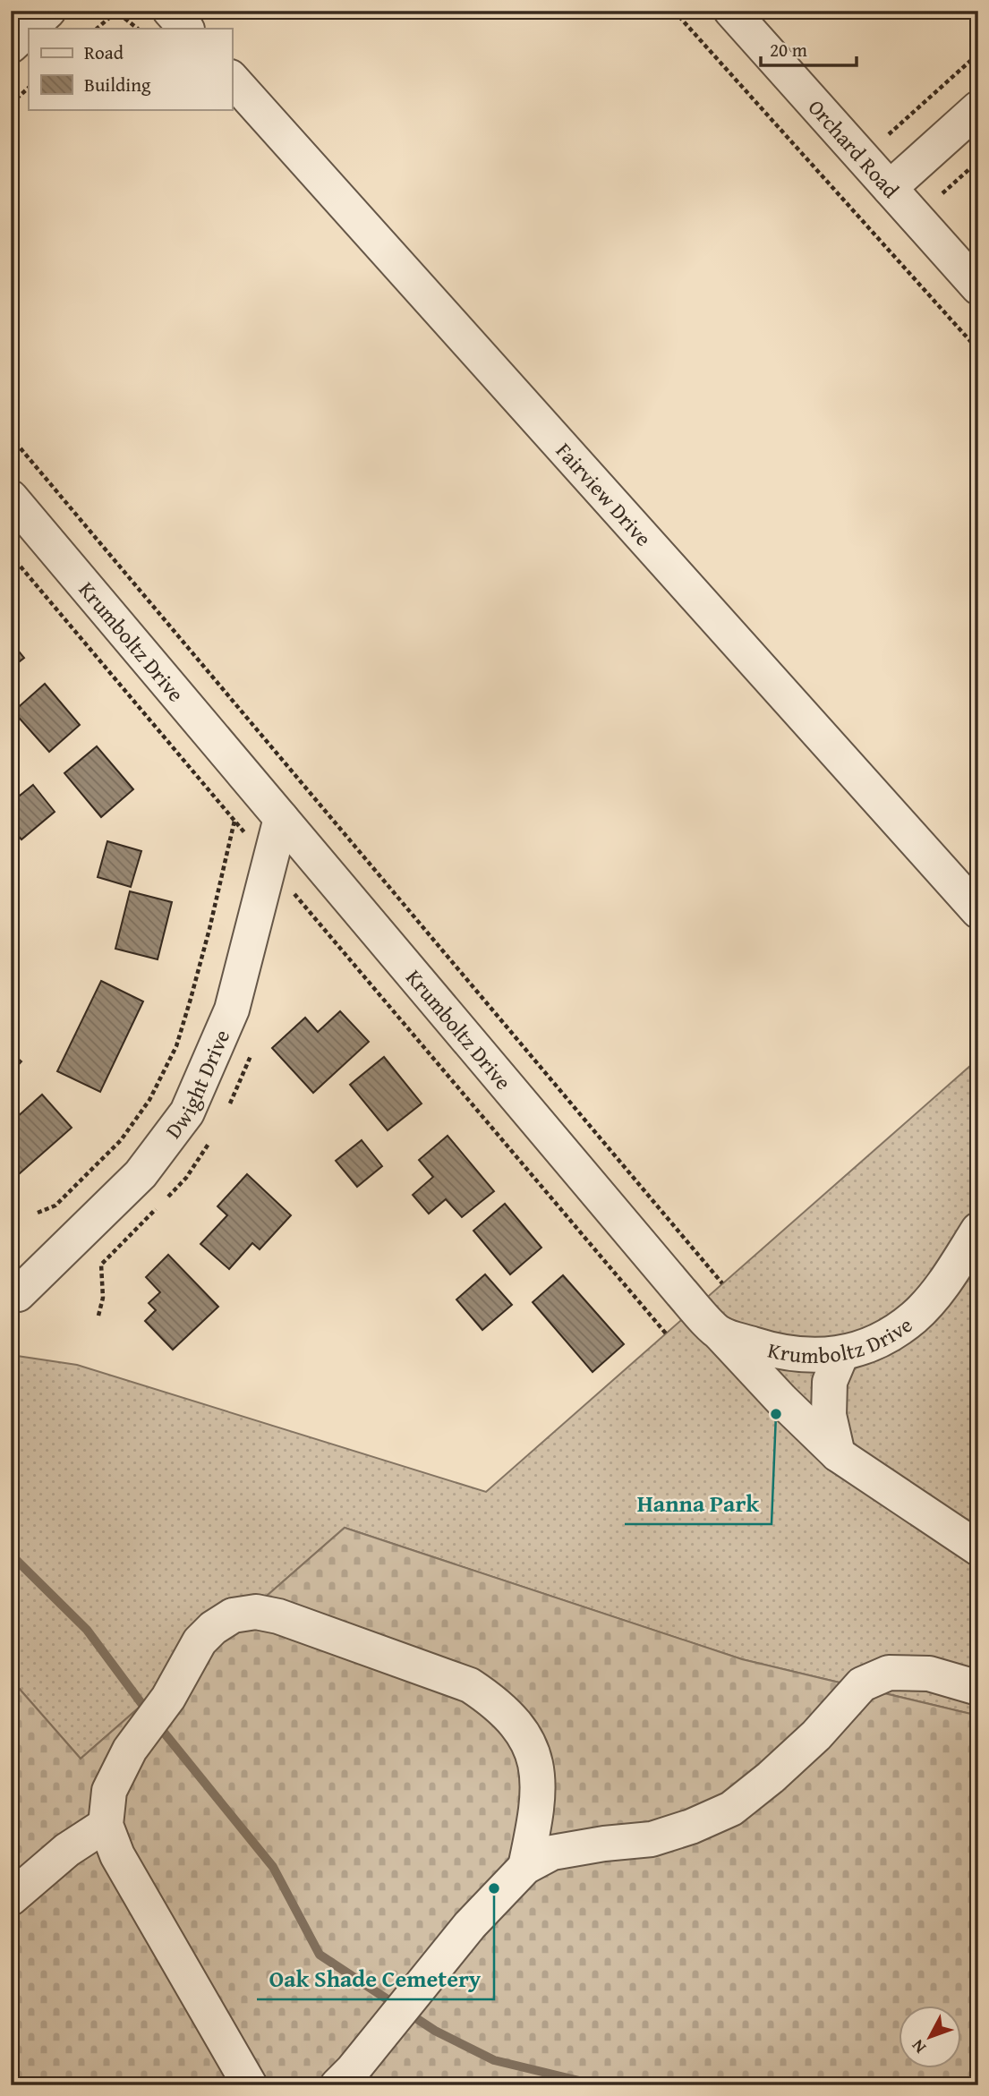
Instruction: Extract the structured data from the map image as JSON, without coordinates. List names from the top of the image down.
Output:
{
  "streets": {
    "street": [
      "Orchard Road",
      "Fairview Drive",
      "Krumboltz Drive",
      "Dwight Drive"
    ]
  },
  "crossings": [
    ["Krumboltz Drive", "Dwight Drive"]
  ],
  "places": ["Hanna Park", "Oak Shade Cemetery"],
  "legend": ["Road", "Building"],
  "scale_bar": "20 m",
  "north": "bottom left"
}
